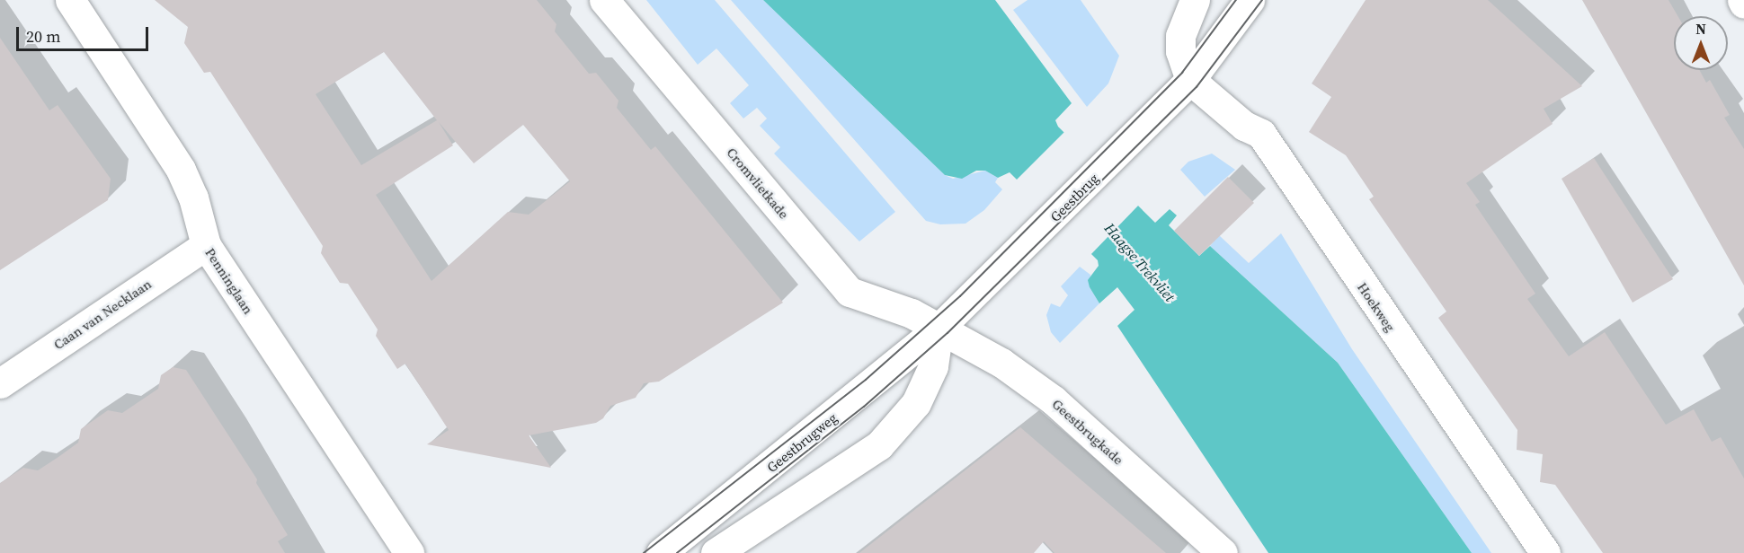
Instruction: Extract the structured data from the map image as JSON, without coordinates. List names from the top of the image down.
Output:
{
  "streets": {
    "street": [
      "Cromvlietkade",
      "Geestbrug",
      "Penninglaan",
      "Hoekweg",
      "Caan van Necklaan",
      "Geestbrugkade",
      "Geestbrugweg"
    ]
  },
  "crossings": [
    ["Cromvlietkade", "Geestbrugkade"],
    ["Cromvlietkade", "Geestbrugweg"],
    ["Geestbrug", "Hoekweg"],
    ["Geestbrug", "Geestbrugweg"],
    ["Penninglaan", "Caan van Necklaan"],
    ["Geestbrugkade", "Geestbrugweg"]
  ],
  "water": ["Haagse Trekvliet"],
  "scale_bar": "20 m",
  "north": "top"
}
